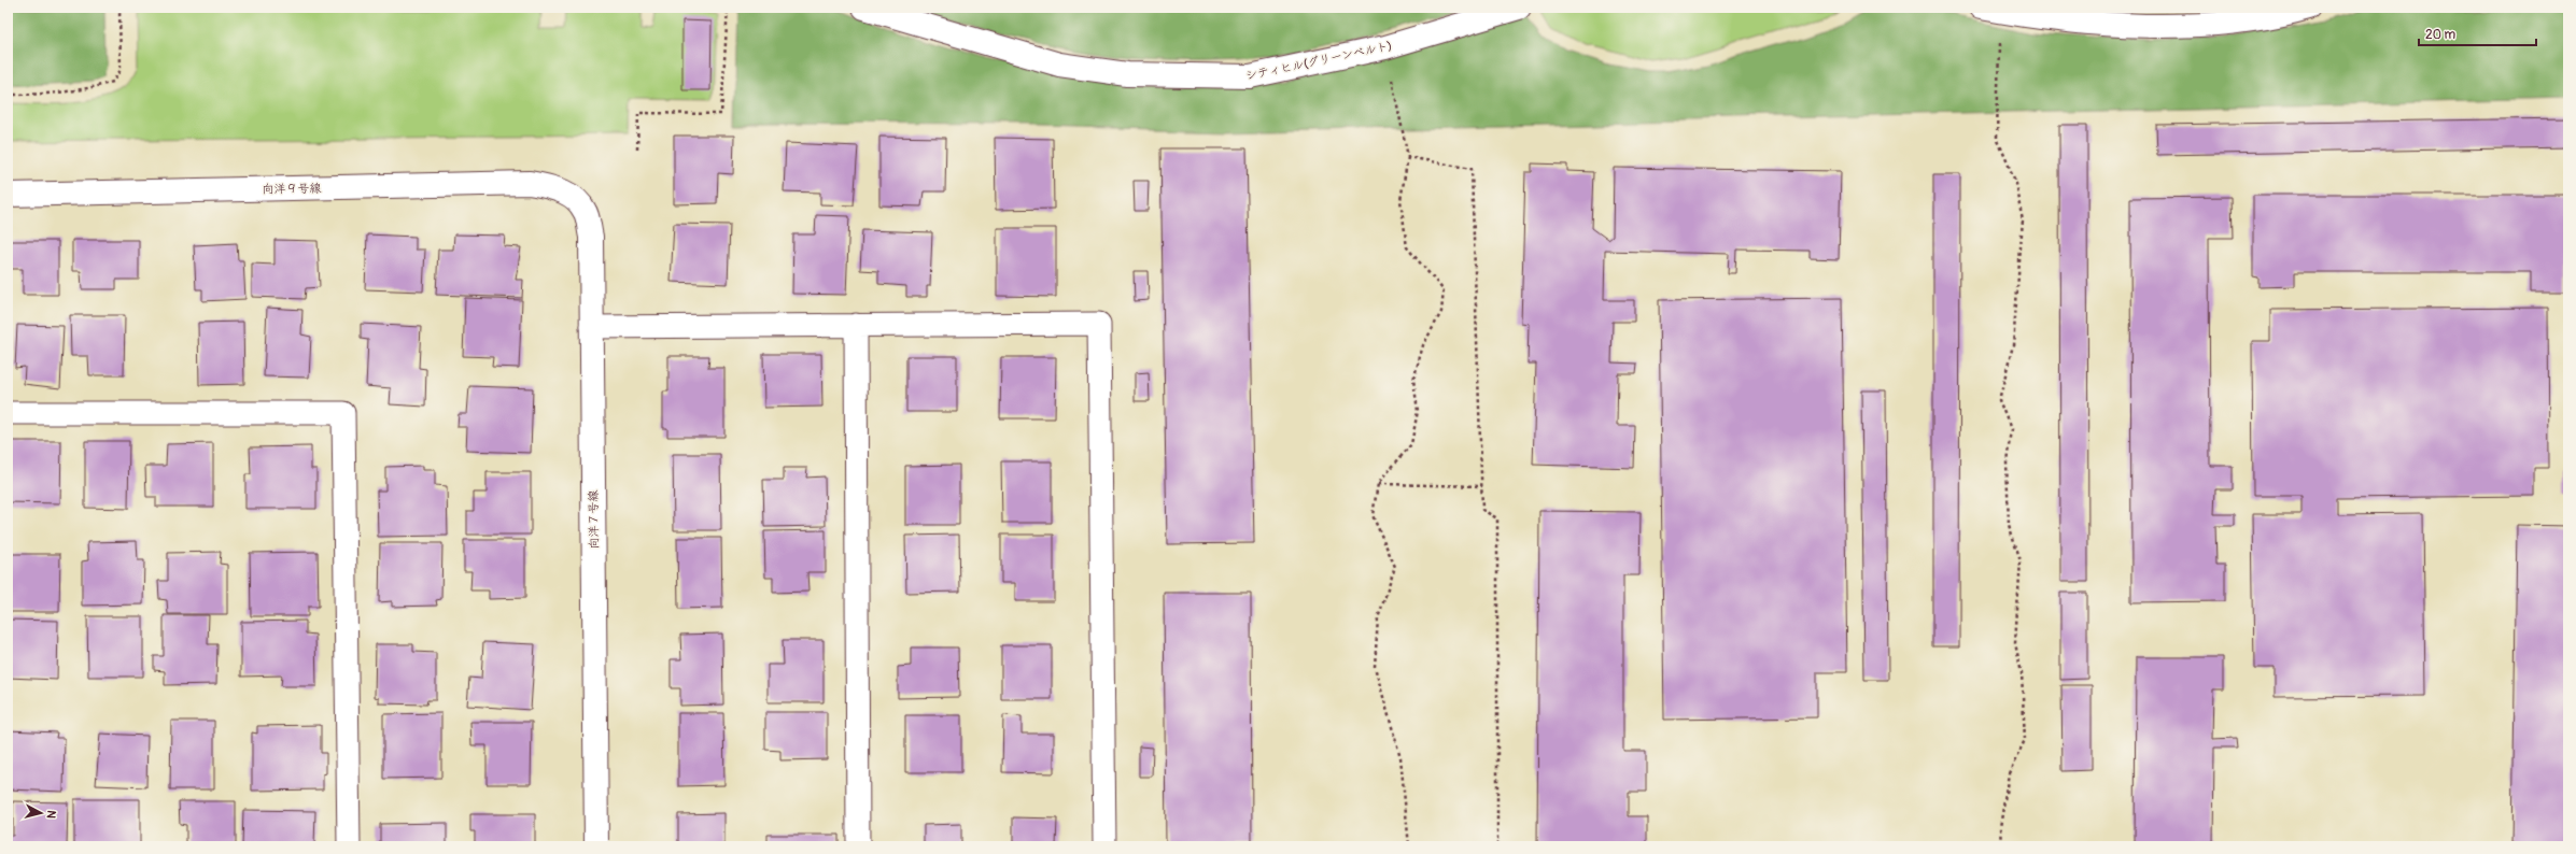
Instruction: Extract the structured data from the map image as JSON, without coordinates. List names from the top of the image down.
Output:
{
  "streets": {
    "street": ["シティヒル(グリーンベルト)", "向洋９号線", "向洋７号線"]
  },
  "crossings": [
    ["向洋９号線", "向洋７号線"]
  ],
  "scale_bar": "20 m",
  "north": "right"
}
